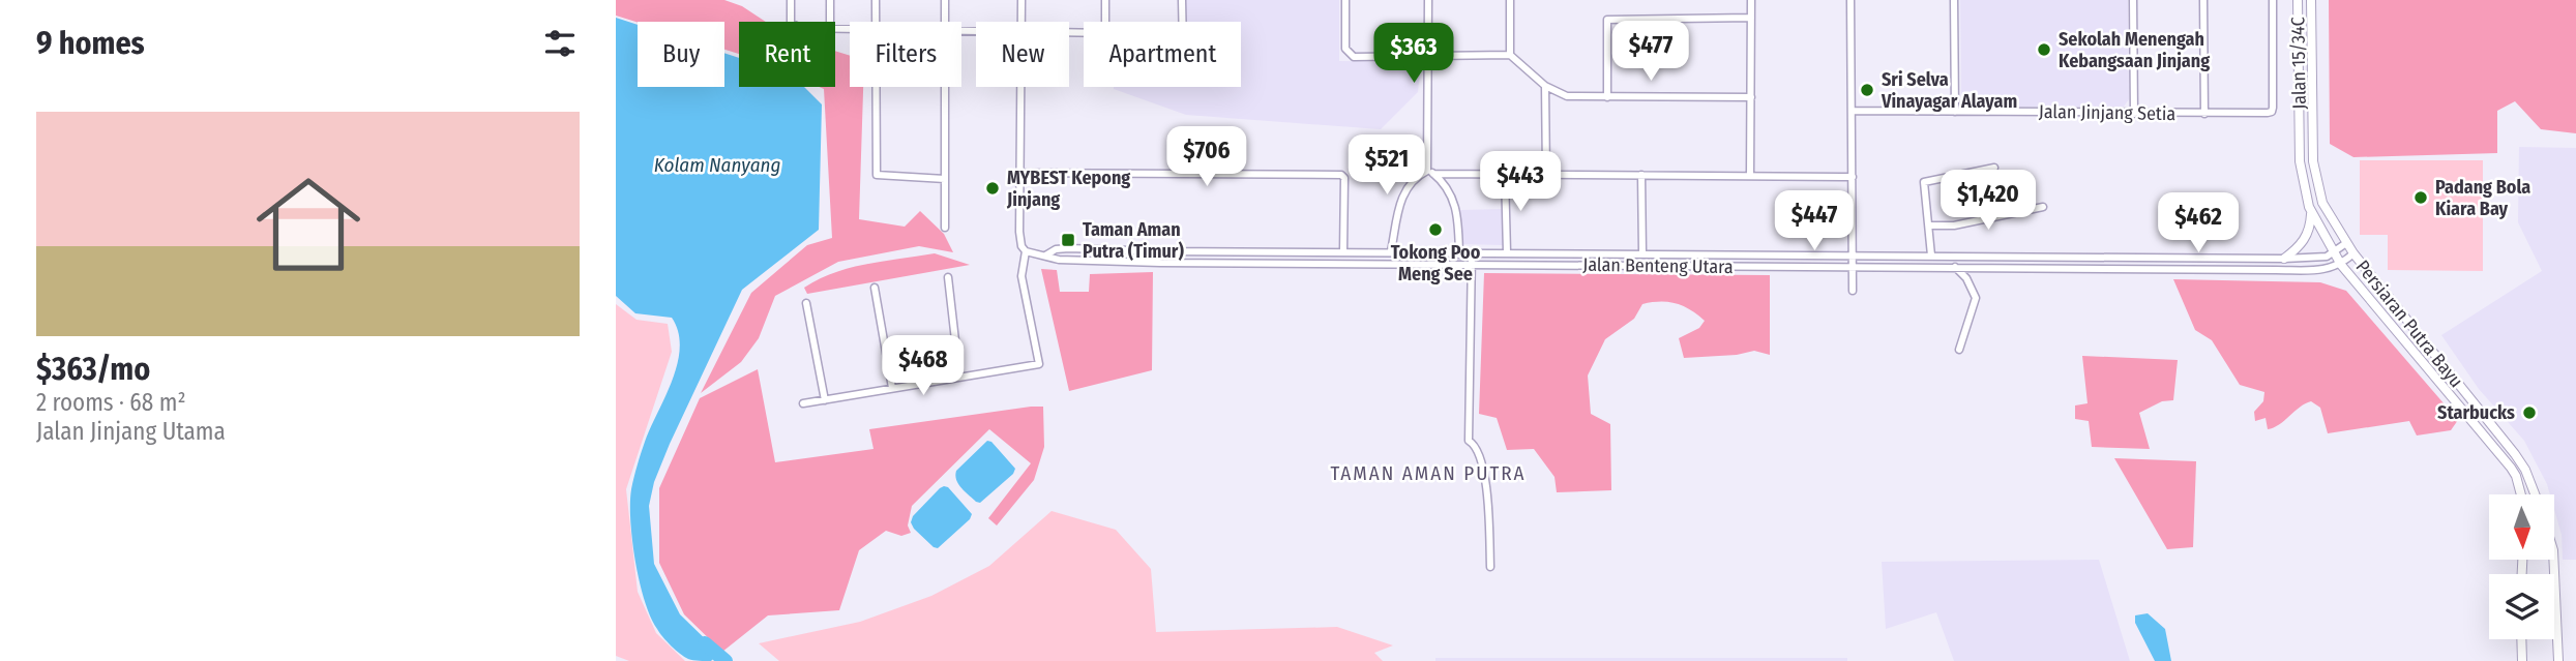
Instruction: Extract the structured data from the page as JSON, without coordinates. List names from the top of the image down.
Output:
{
  "streets": {
    "street": [
      "Jalan 15/34C",
      "Jalan Jinjang Setia",
      "Jalan Benteng Utara",
      "Persiaran Putra Bayu"
    ]
  },
  "crossings": [
    ["Jalan 15/34C", "Persiaran Putra Bayu"],
    ["Jalan Benteng Utara", "Persiaran Putra Bayu"]
  ],
  "districts": ["TAMAN AMAN PUTRA"],
  "water": ["Kolam Nanyang"],
  "places": {
    "other": [
      "Sekolah Menengah Kebangsaan Jinjang",
      "Sri Selva Vinayagar Alayam",
      "MYBEST Kepong Jinjang",
      "Padang Bola Kiara Bay",
      "Tokong Poo Meng See",
      "Starbucks"
    ],
    "transit": ["Taman Aman Putra (Timur)"]
  },
  "north": "bottom",
  "page": {
    "heading": "9 homes",
    "price": [
      "$477",
      "$363",
      "$706",
      "$521",
      "$443",
      "$1,420",
      "$447",
      "$462",
      "$468"
    ],
    "chip": [
      "Buy",
      "Rent",
      "Filters",
      "New",
      "Apartment"
    ],
    "list": [
      {
        "name": "$363/mo",
        "note": "2 rooms · 68 m² · Jalan Jinjang Utama"
      }
    ]
  }
}
